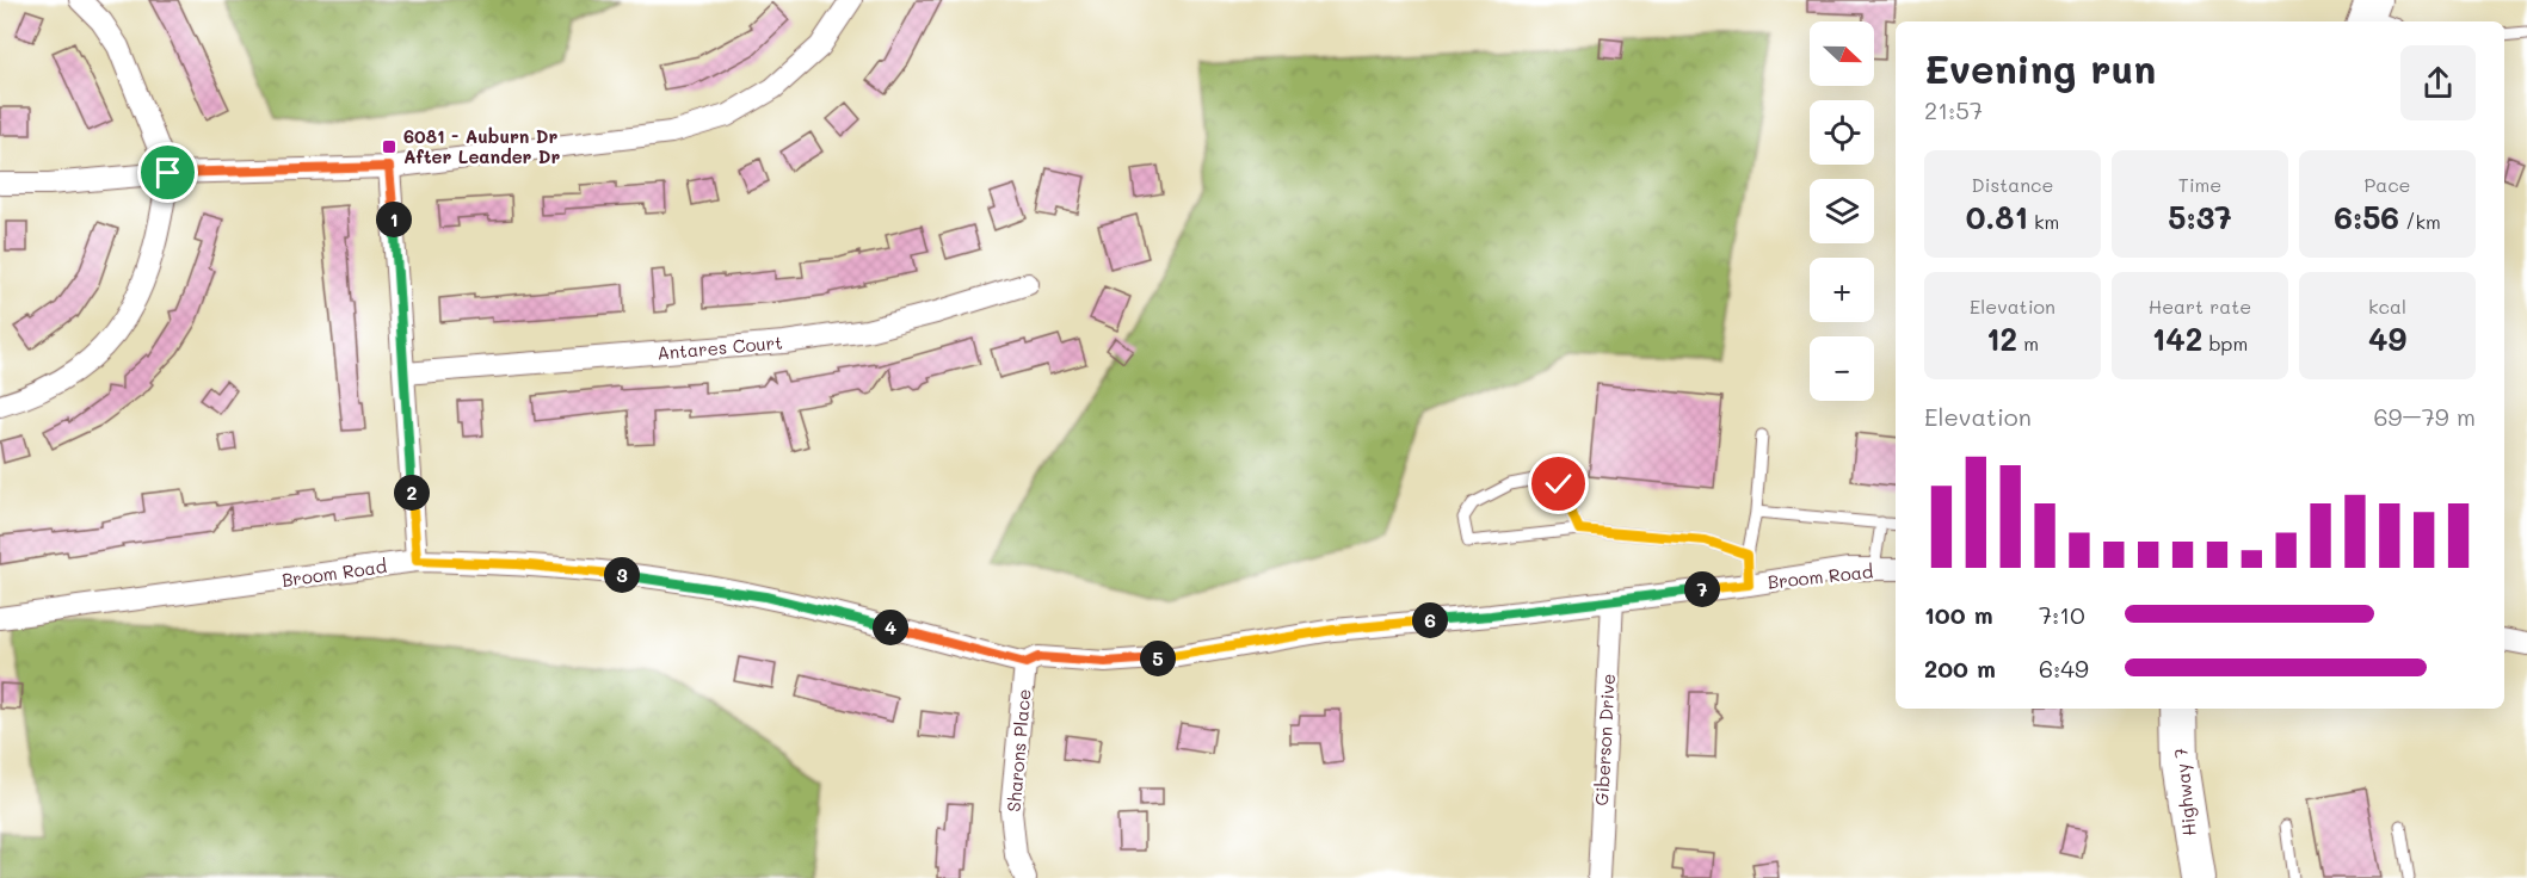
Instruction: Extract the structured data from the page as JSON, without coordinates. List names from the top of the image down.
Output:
{
  "streets": {
    "main road": ["Highway 7"],
    "street": [
      "Antares Court",
      "Broom Road",
      "Giberson Drive",
      "Sharons Place"
    ]
  },
  "crossings": [
    ["Broom Road", "Giberson Drive"],
    ["Broom Road", "Sharons Place"]
  ],
  "places": {
    "transit": ["6081 - Auburn Dr After Leander Dr"]
  },
  "north": "right",
  "page": {
    "map_buttons": ["+", "−"],
    "heading": ["Evening run", "21:57"],
    "stats": [
      ["Distance", "0.81 km"],
      ["Time", "5:37"],
      ["Pace", "6:56 /km"],
      ["Elevation", "12 m"],
      ["Heart rate", "142 bpm"],
      ["kcal", "49"]
    ],
    "pins": [
      "1",
      "2",
      "3",
      "7",
      "6",
      "4",
      "5"
    ],
    "chart": ["Elevation", "69–79 m"],
    "list": [
      {
        "name": "100 m",
        "note": "7:10"
      },
      {
        "name": "200 m",
        "note": "6:49"
      }
    ]
  }
}
